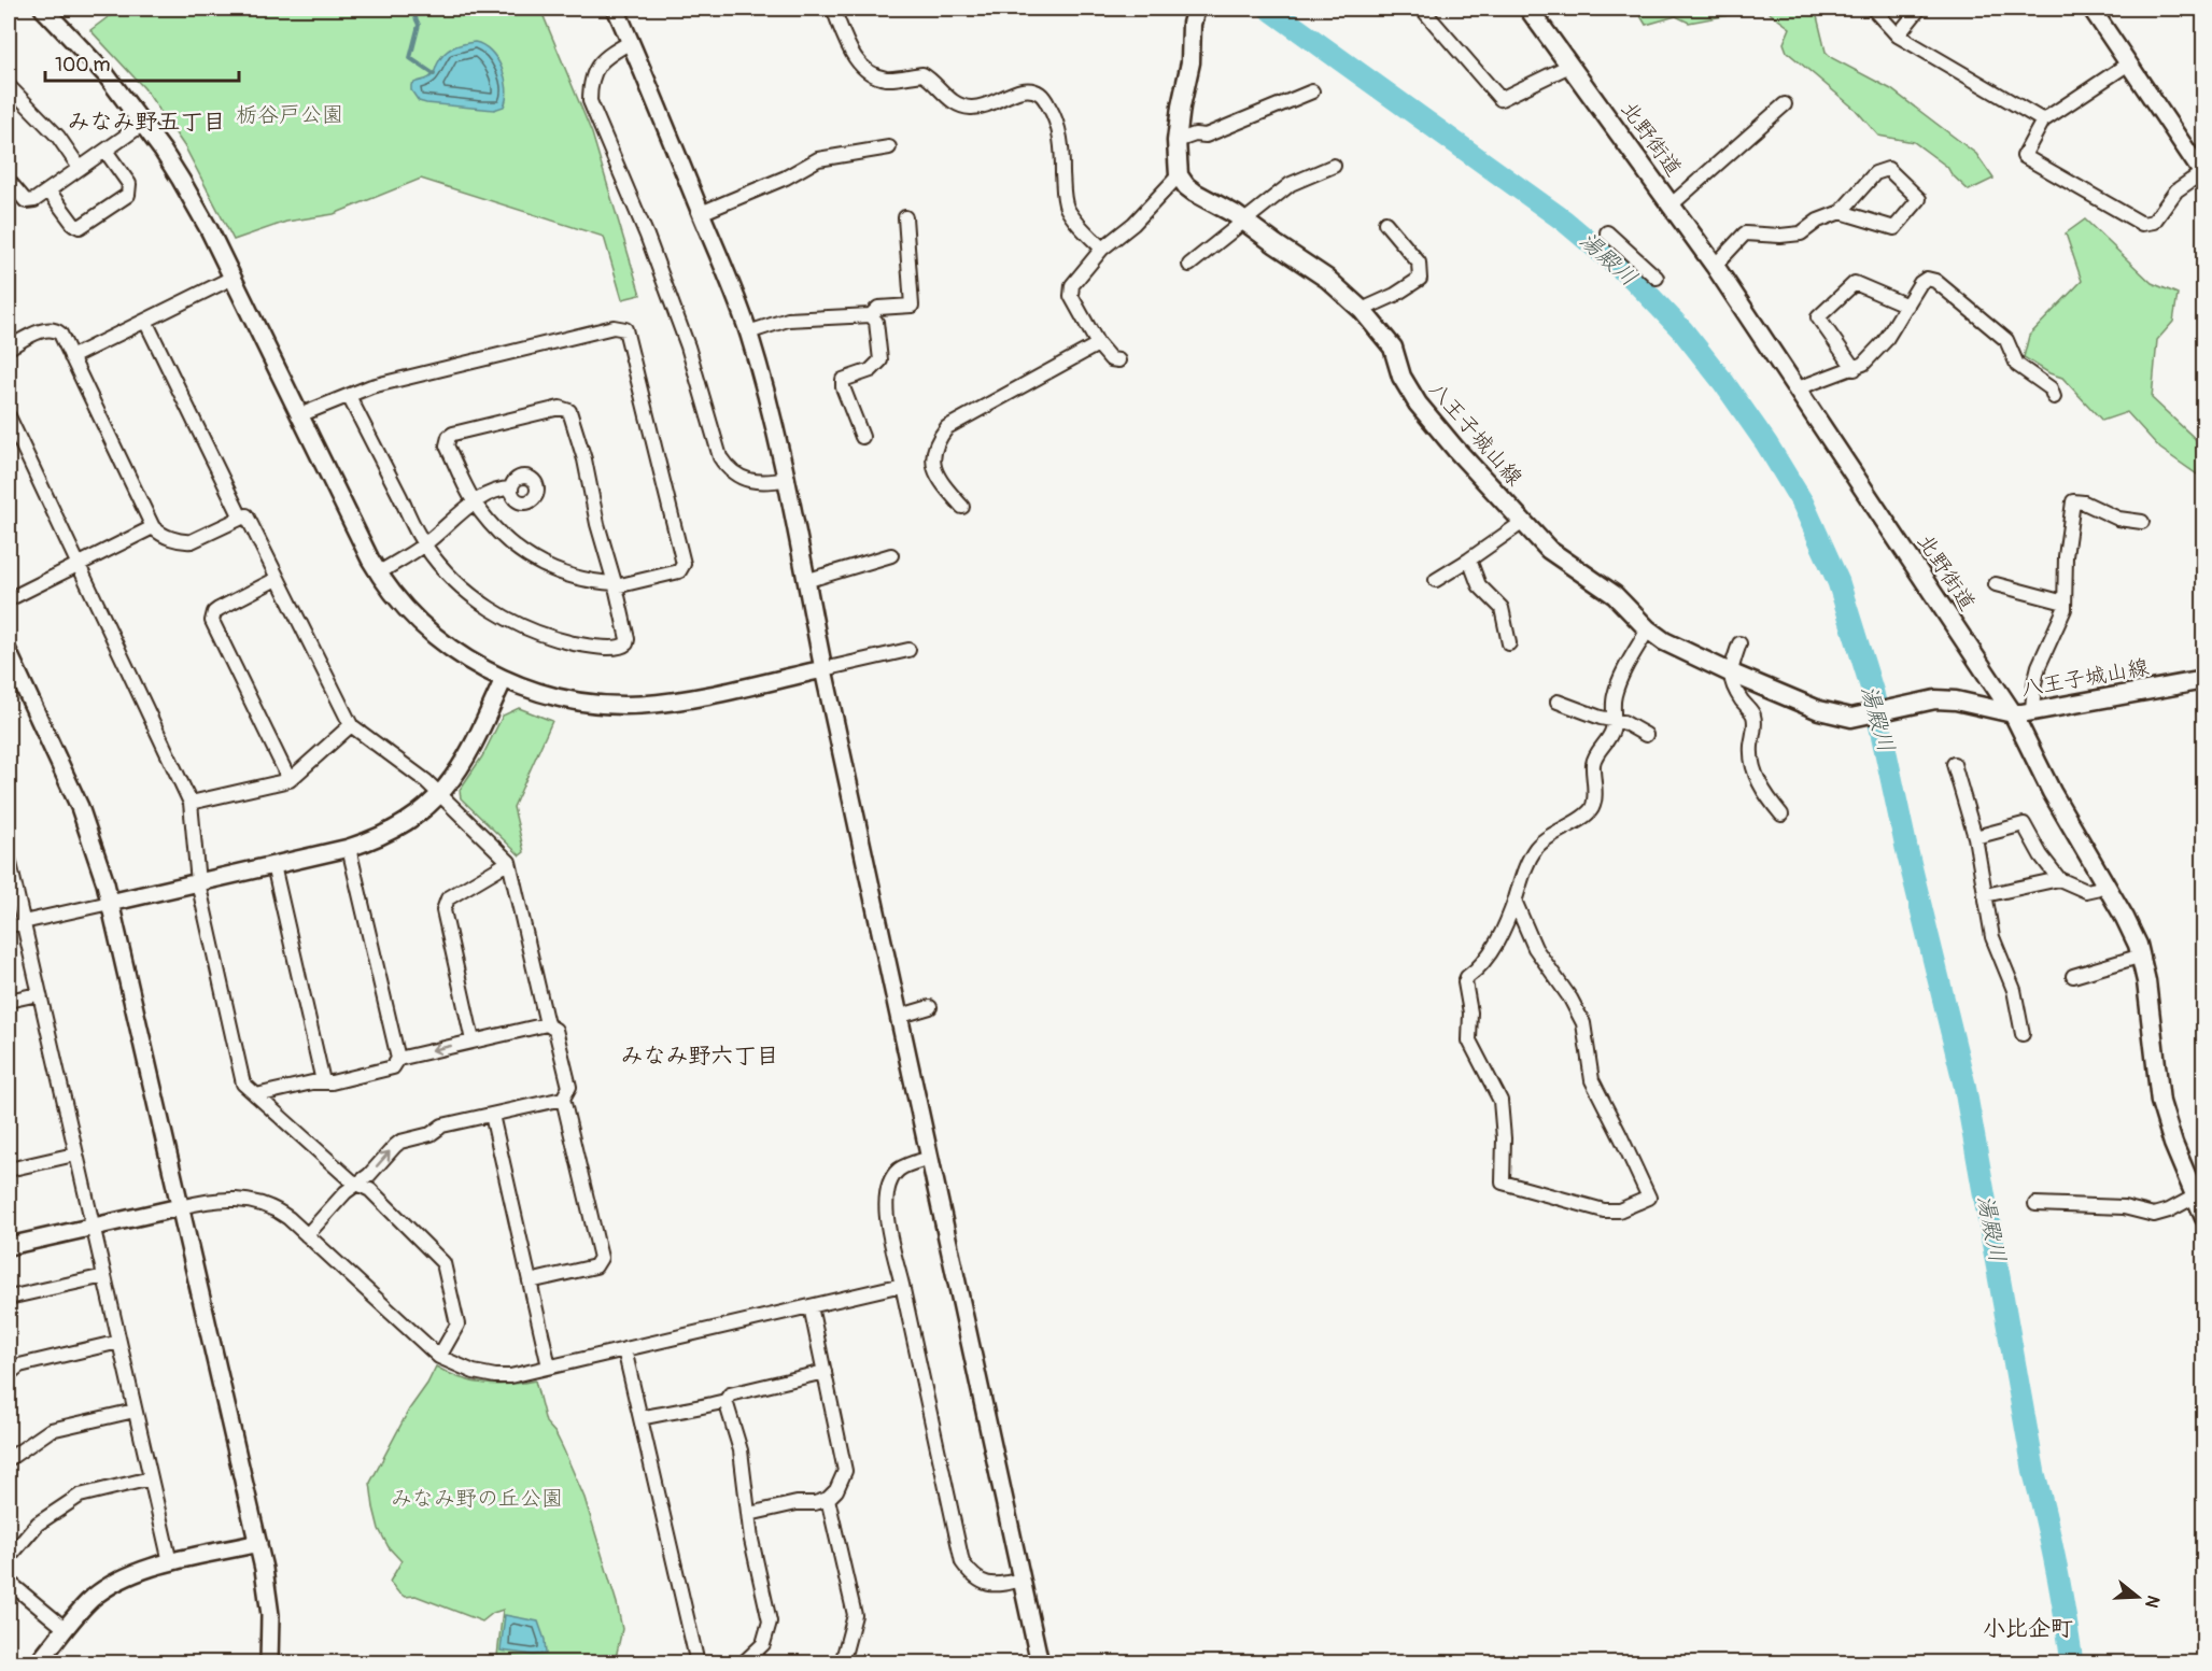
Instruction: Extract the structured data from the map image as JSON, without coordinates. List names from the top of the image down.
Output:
{
  "streets": {
    "main road": ["北野街道", "八王子城山線"]
  },
  "crossings": [
    ["北野街道", "八王子城山線"]
  ],
  "districts": ["みなみ野五丁目", "みなみ野六丁目", "小比企町"],
  "water": ["湯殿川"],
  "parks": ["栃谷戸公園", "みなみ野の丘公園"],
  "scale_bar": "100 m",
  "north": "right"
}
